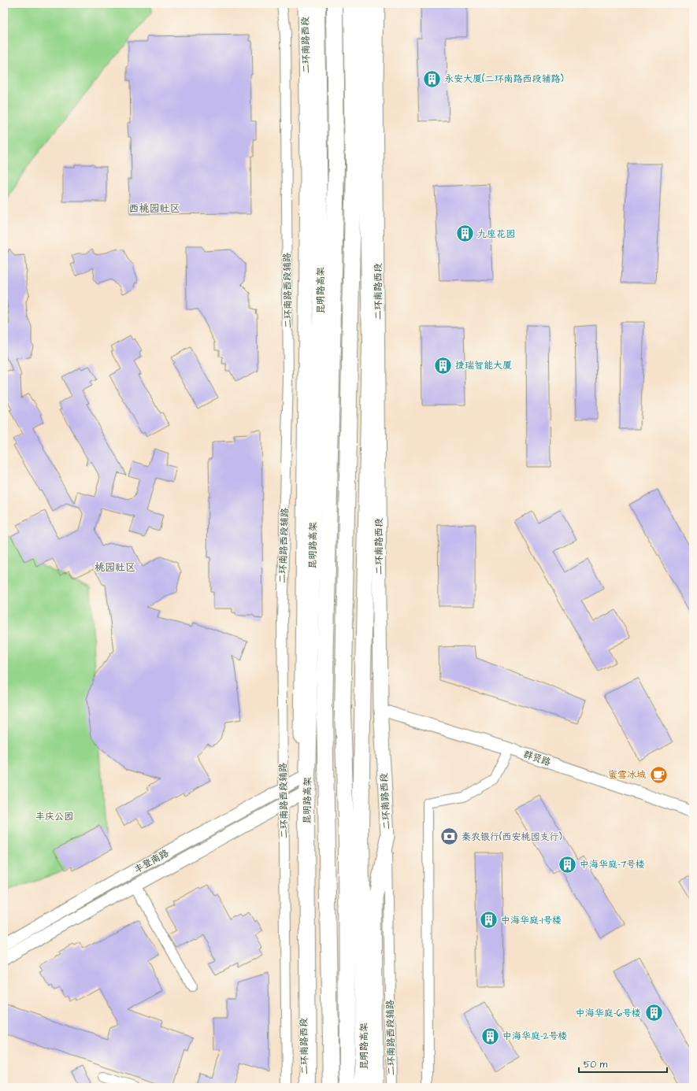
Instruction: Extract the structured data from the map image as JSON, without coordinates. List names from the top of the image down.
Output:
{
  "streets": {
    "highway": ["昆明路高架"],
    "main road": ["二环南路西段"],
    "street": ["二环南路西段辅路", "群贤路", "丰登南路"]
  },
  "crossings": [
    ["二环南路西段", "二环南路西段辅路"],
    ["二环南路西段", "群贤路"],
    ["二环南路西段", "丰登南路"],
    ["二环南路西段辅路", "丰登南路"]
  ],
  "districts": ["西桃园社区", "桃园社区"],
  "parks": ["丰庆公园"],
  "places": {
    "building": [
      "永安大厦(二环南路西段辅路)",
      "九座花园",
      "捷瑞智能大厦",
      "中海华庭-7号楼",
      "中海华庭-1号楼",
      "中海华庭-6号楼",
      "中海华庭-2号楼"
    ],
    "cafe": ["蜜雪冰城"],
    "bank": ["秦农银行(西安桃园支行)"]
  },
  "scale_bar": "50 m"
}
